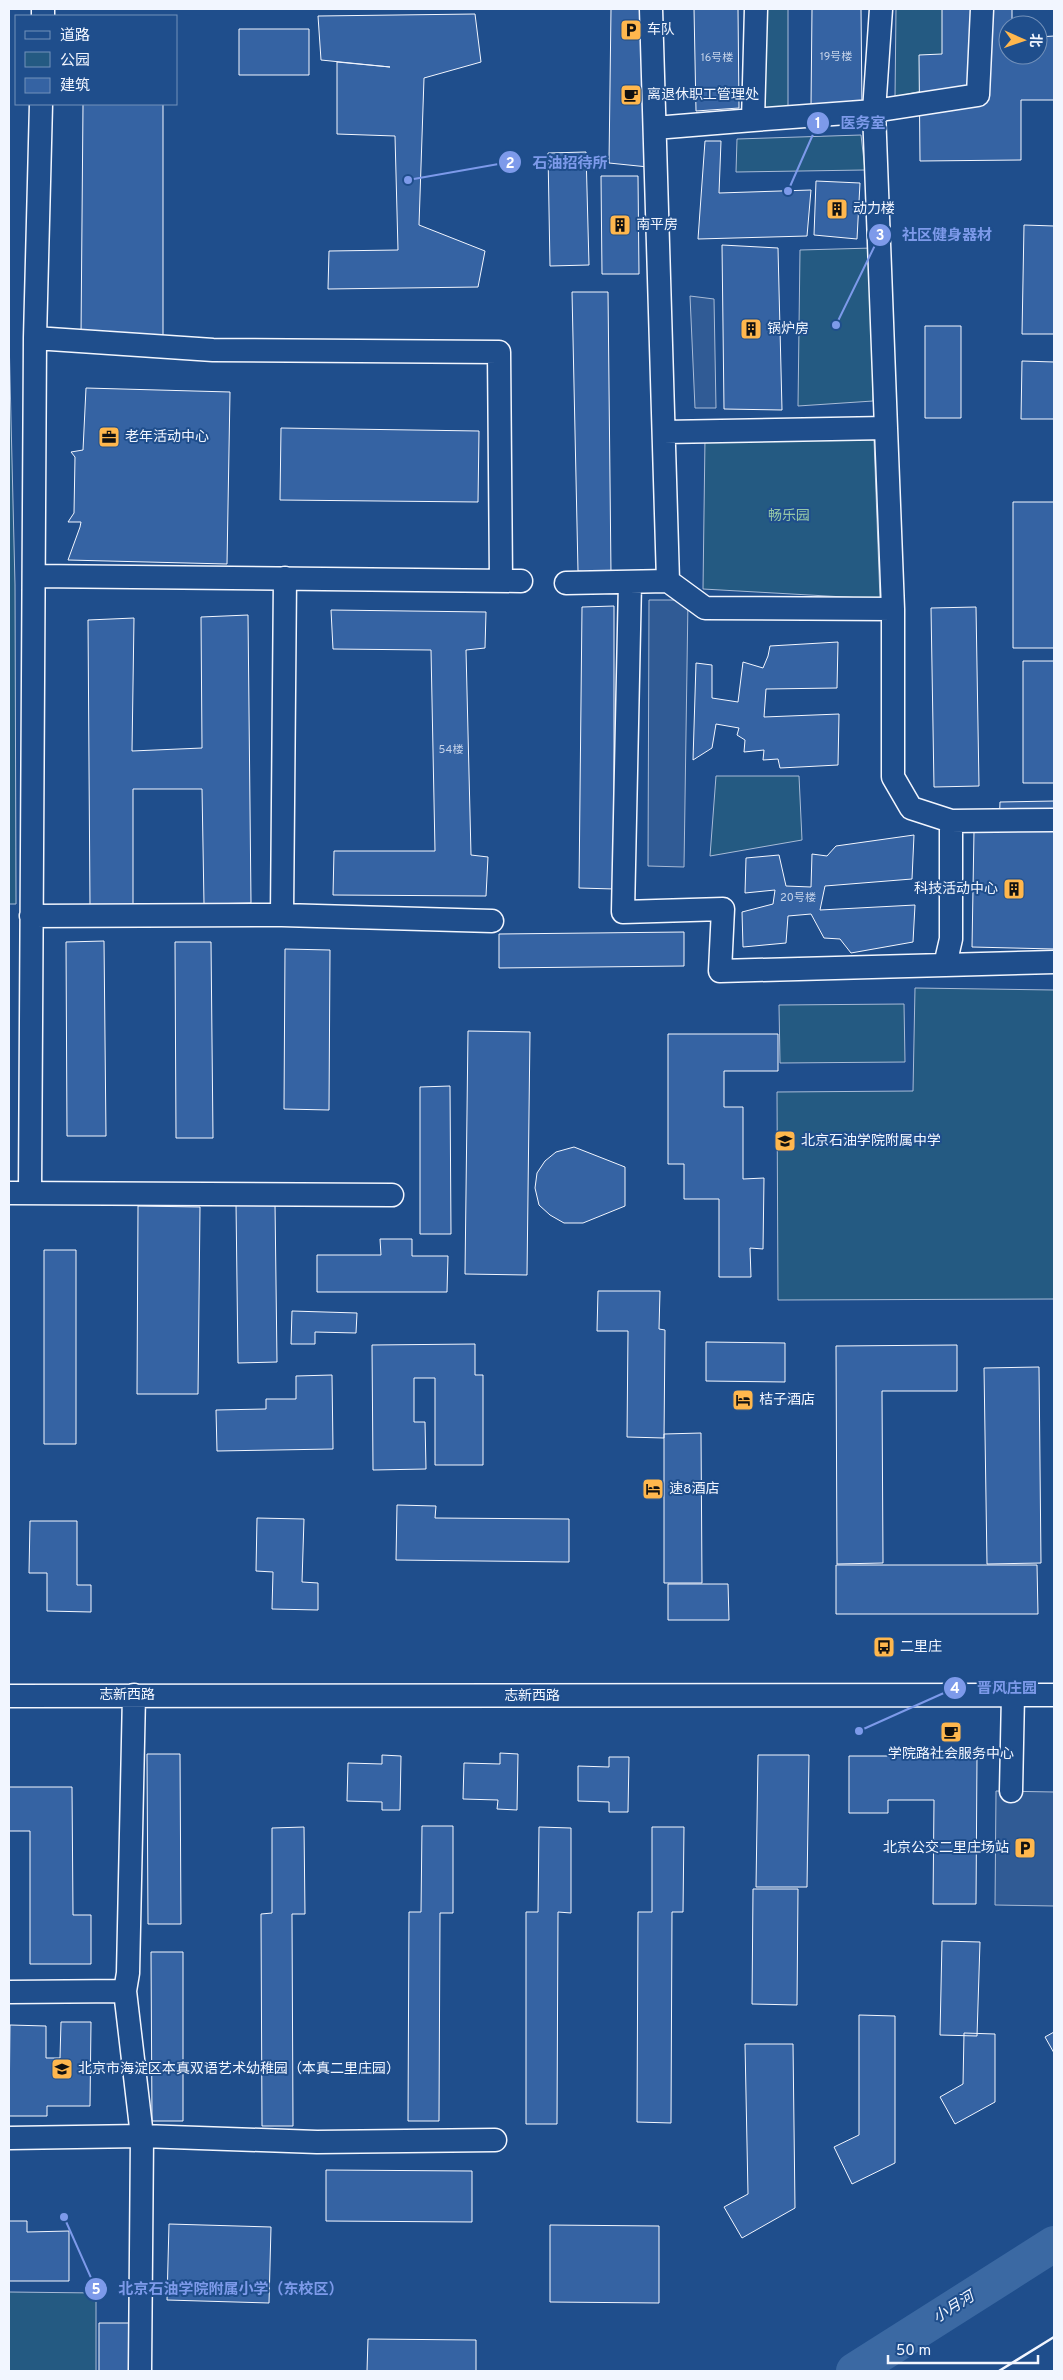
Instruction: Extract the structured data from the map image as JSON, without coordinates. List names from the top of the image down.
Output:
{
  "streets": {
    "street": ["志新西路"]
  },
  "water": ["小月河"],
  "parks": ["畅乐园"],
  "places": {
    "parking": ["车队", "北京公交二里庄场站"],
    "cafe": ["离退休职工管理处", "学院路社会服务中心"],
    "other": [
      "石油招待所",
      "医务室",
      "社区健身器材",
      "晋风庄园",
      "北京石油学院附属小学（东校区）"
    ],
    "building": [
      "动力楼",
      "南平房",
      "锅炉房",
      "科技活动中心"
    ],
    "office": ["老年活动中心"],
    "school or university": ["北京石油学院附属中学", "北京市海淀区本真双语艺术幼稚园（本真二里庄园）"],
    "hotel": ["桔子酒店", "速8酒店"],
    "bus stop": ["二里庄"]
  },
  "house_numbers": [
    "19号楼",
    "16号楼",
    "54楼",
    "20号楼"
  ],
  "legend": ["道路", "公园", "建筑"],
  "scale_bar": "50 m",
  "north": "right"
}
